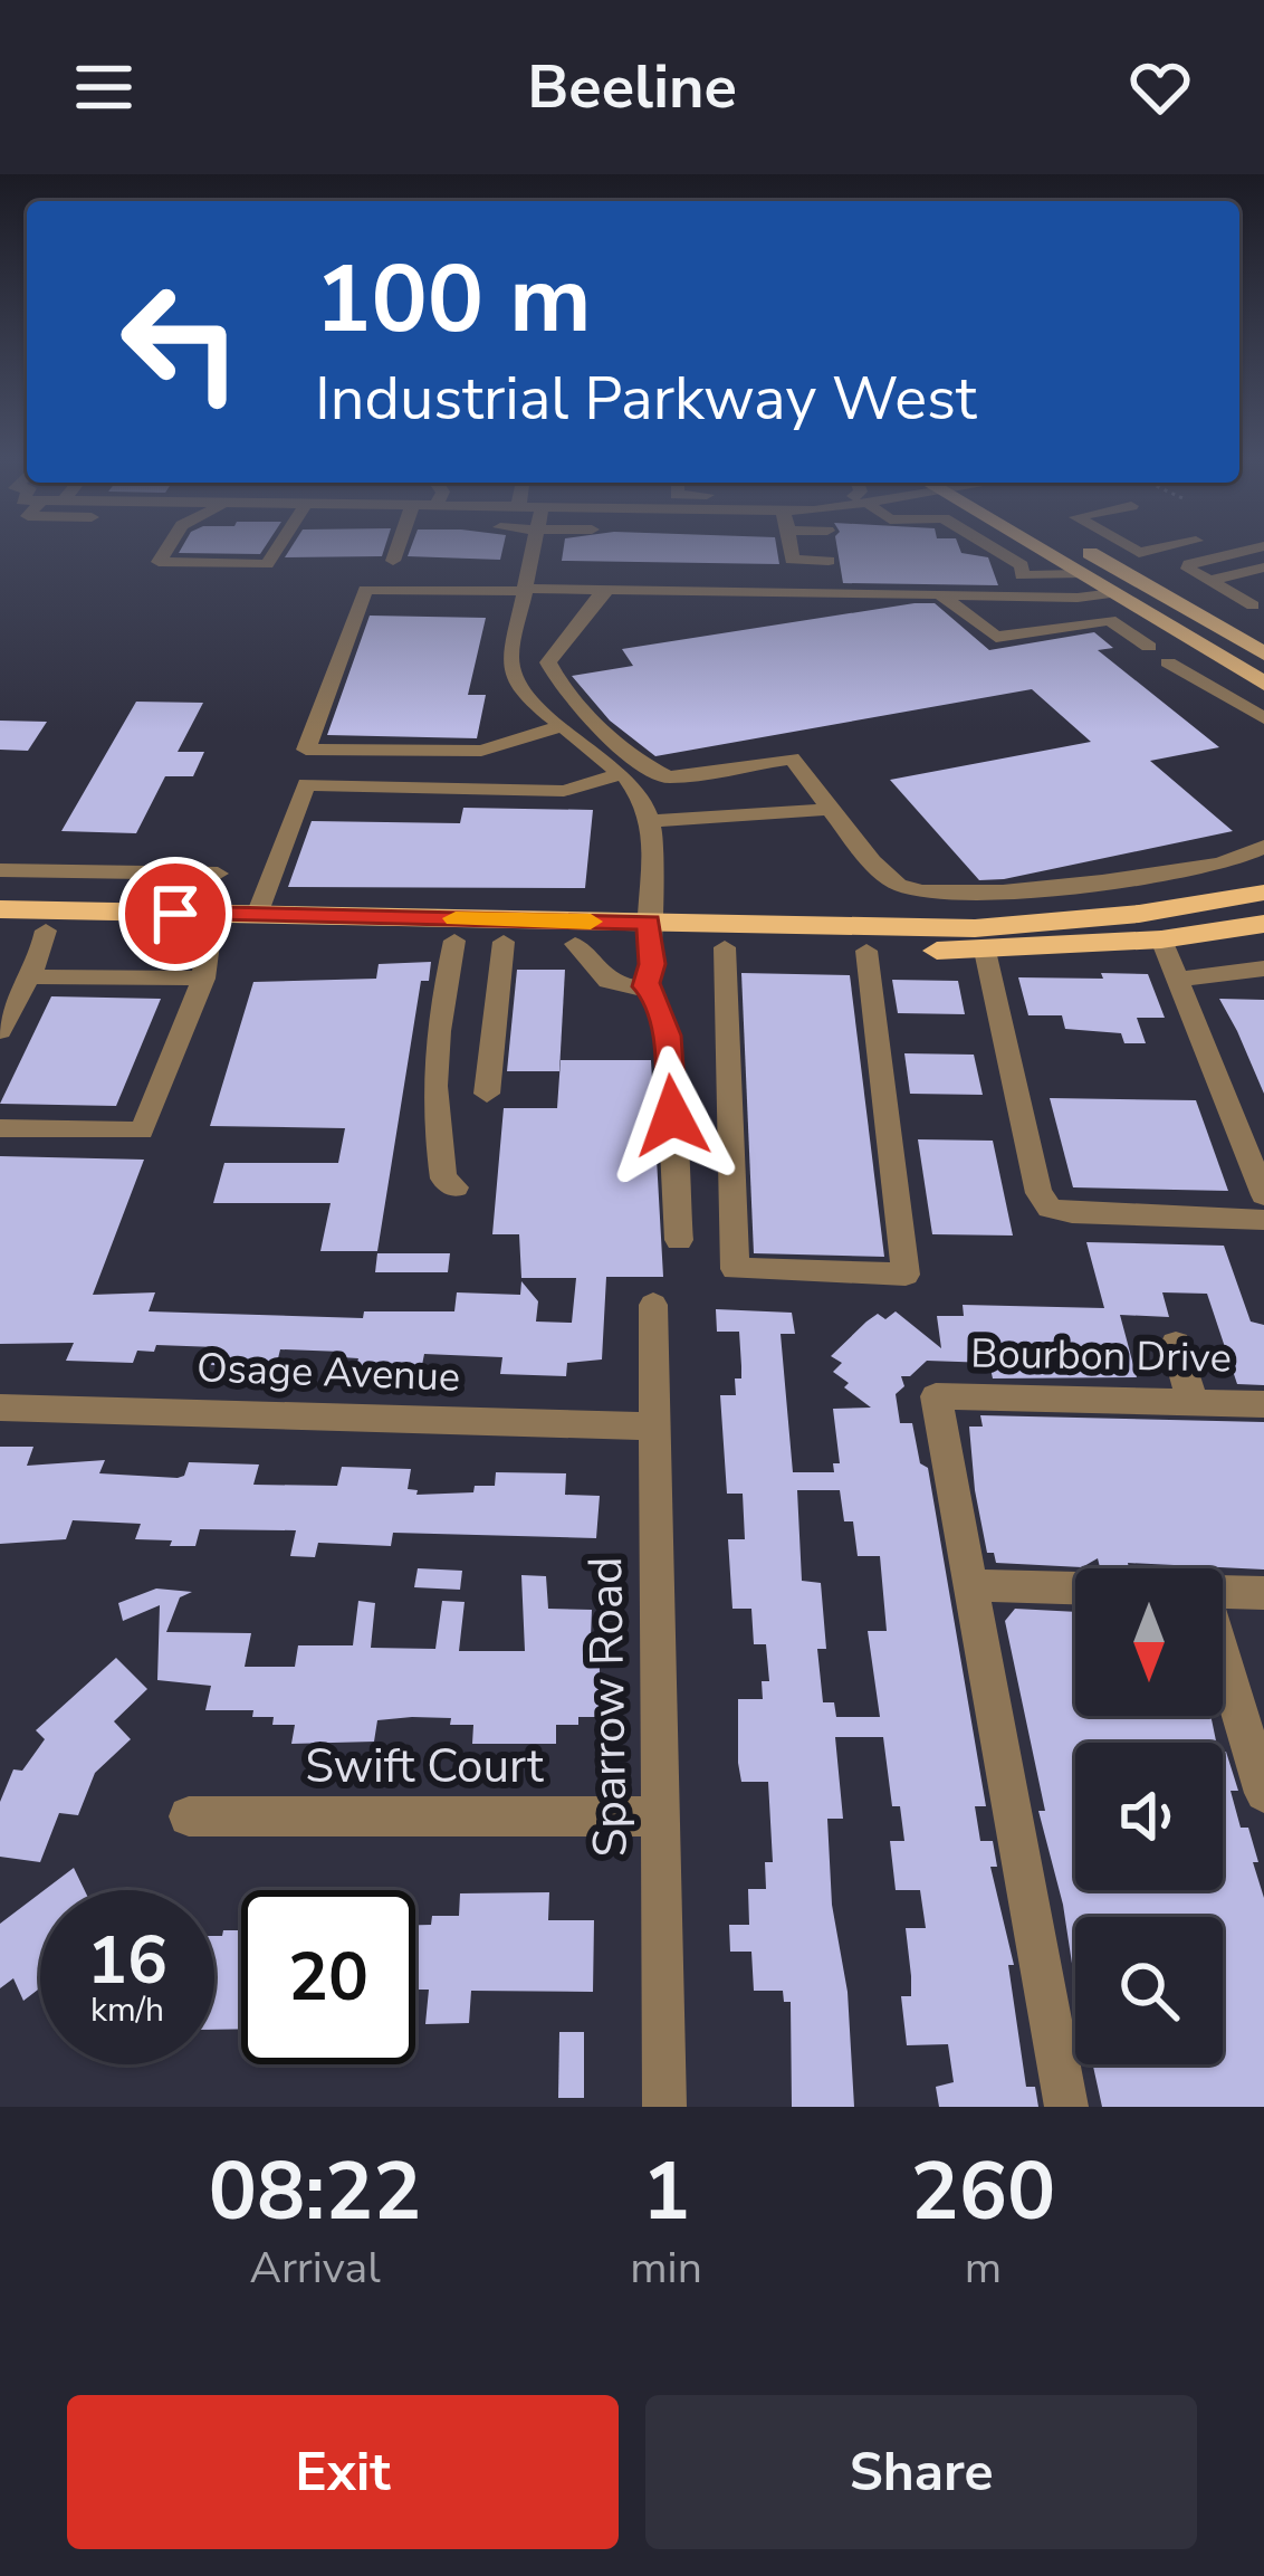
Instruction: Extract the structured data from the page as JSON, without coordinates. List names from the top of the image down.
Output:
{
  "streets": {
    "street": [
      "Bourbon Drive",
      "Osage Avenue",
      "Sparrow Road",
      "Swift Court"
    ]
  },
  "crossings": [
    ["Osage Avenue", "Sparrow Road"],
    ["Sparrow Road", "Swift Court"]
  ],
  "north": "bottom",
  "page": {
    "header": "Beeline",
    "turn": ["100 m", "Industrial Parkway West"],
    "speed": "16 km/h",
    "limit": "20",
    "eta": [
      "08:22",
      "Arrival",
      "1",
      "min",
      "260",
      "m"
    ],
    "buttons": ["Exit", "Share"]
  }
}
